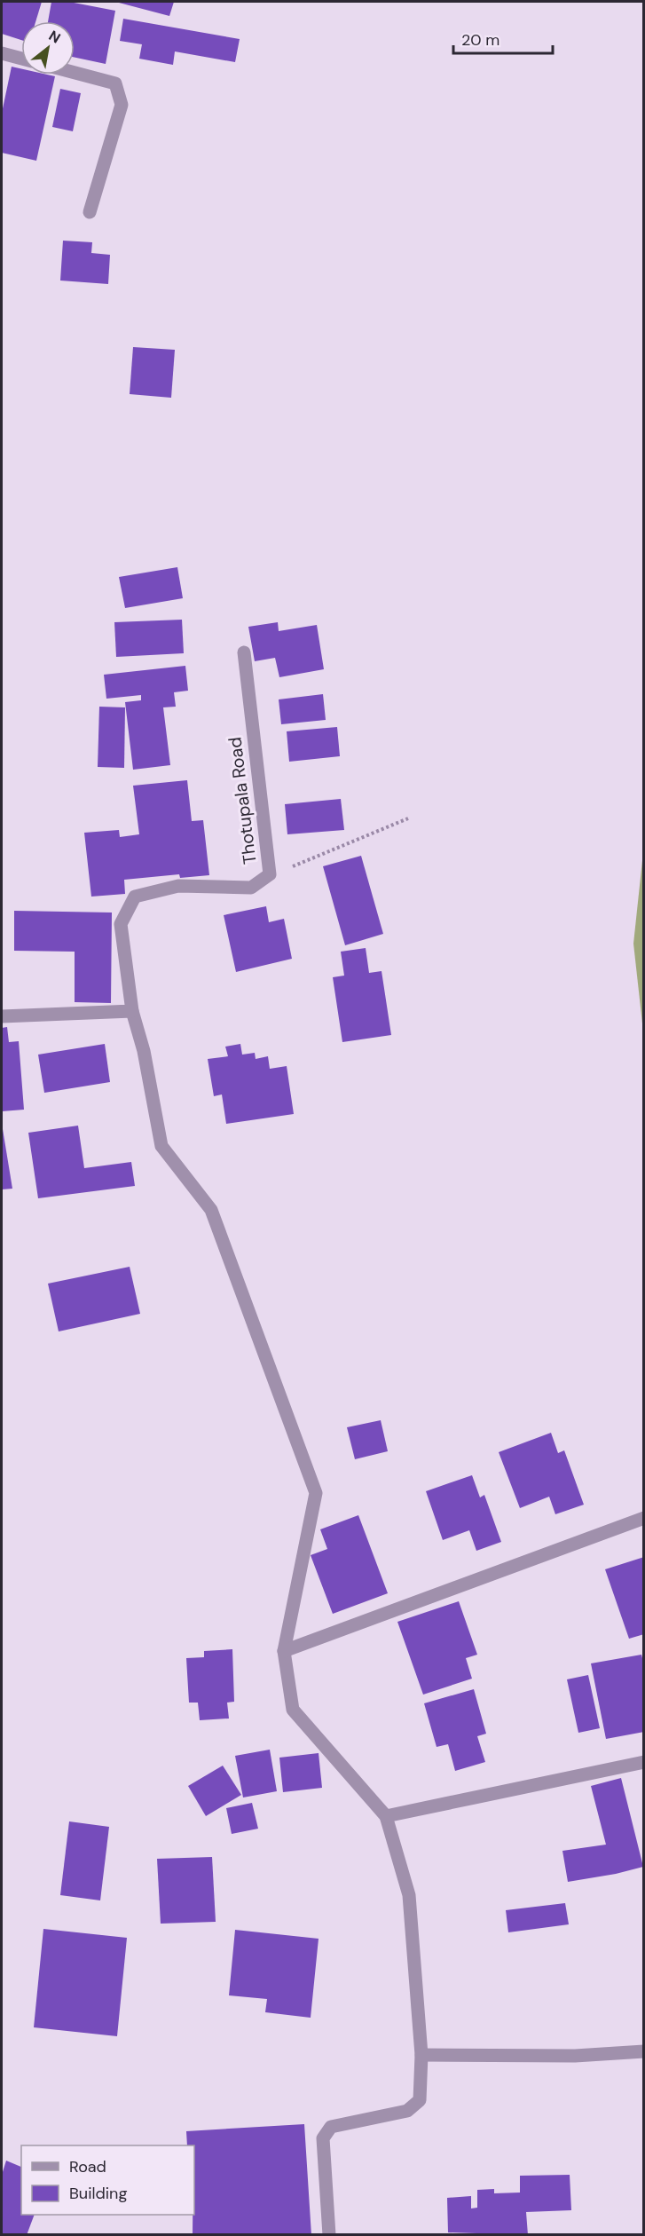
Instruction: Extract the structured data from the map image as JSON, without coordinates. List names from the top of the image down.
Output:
{
  "streets": {
    "street": ["Thotupala Road"]
  },
  "legend": ["Road", "Building"],
  "scale_bar": "20 m",
  "north": "top right"
}
